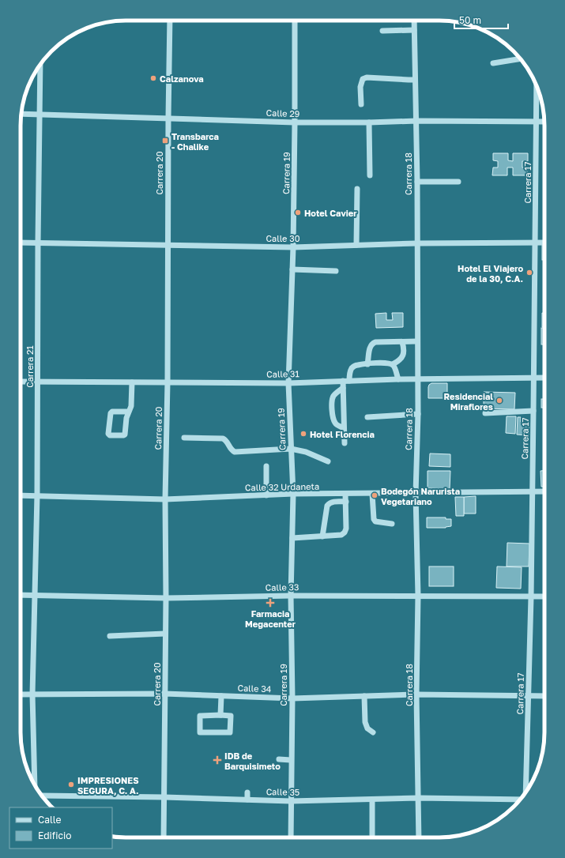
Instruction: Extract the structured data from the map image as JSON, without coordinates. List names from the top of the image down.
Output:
{
  "streets": {
    "street": [
      "Calle 29",
      "Carrera 20",
      "Carrera 19",
      "Carrera 18",
      "Carrera 17",
      "Calle 30",
      "Carrera 21",
      "Calle 31",
      "Calle 32 Urdaneta",
      "Calle 33",
      "Calle 34",
      "Calle 35"
    ]
  },
  "crossings": [
    ["Calle 29", "Carrera 20"],
    ["Calle 29", "Carrera 19"],
    ["Calle 29", "Carrera 18"],
    ["Calle 29", "Carrera 17"],
    ["Calle 29", "Carrera 21"],
    ["Carrera 20", "Calle 30"],
    ["Carrera 20", "Calle 31"],
    ["Carrera 20", "Calle 32 Urdaneta"],
    ["Carrera 20", "Calle 33"],
    ["Carrera 20", "Calle 34"],
    ["Carrera 20", "Calle 35"],
    ["Carrera 19", "Calle 30"],
    ["Carrera 19", "Calle 31"],
    ["Carrera 19", "Calle 32 Urdaneta"],
    ["Carrera 19", "Calle 33"],
    ["Carrera 19", "Calle 34"],
    ["Carrera 19", "Calle 35"],
    ["Carrera 18", "Calle 30"],
    ["Carrera 18", "Calle 31"],
    ["Carrera 18", "Calle 32 Urdaneta"],
    ["Carrera 18", "Calle 33"],
    ["Carrera 18", "Calle 34"],
    ["Carrera 18", "Calle 35"],
    ["Carrera 17", "Calle 30"],
    ["Carrera 17", "Calle 31"],
    ["Carrera 17", "Calle 32 Urdaneta"],
    ["Carrera 17", "Calle 33"],
    ["Carrera 17", "Calle 34"],
    ["Calle 30", "Carrera 21"],
    ["Carrera 21", "Calle 31"],
    ["Carrera 21", "Calle 32 Urdaneta"],
    ["Carrera 21", "Calle 33"],
    ["Carrera 21", "Calle 34"]
  ],
  "places": {
    "other": [
      "Calzanova",
      "Hotel Cavier",
      "Hotel El Viajero de la 30, C.A.",
      "Residencial Miraflores",
      "Hotel Florencia",
      "Bodegón Narurista Vegetariano",
      "IMPRESIONES SEGURA, C. A."
    ],
    "transit": ["Transbarca - Chalike"],
    "health": ["Farmacia Megacenter", "IDB de Barquisimeto"]
  },
  "legend": ["Calle", "Edificio"],
  "scale_bar": "50 m"
}
